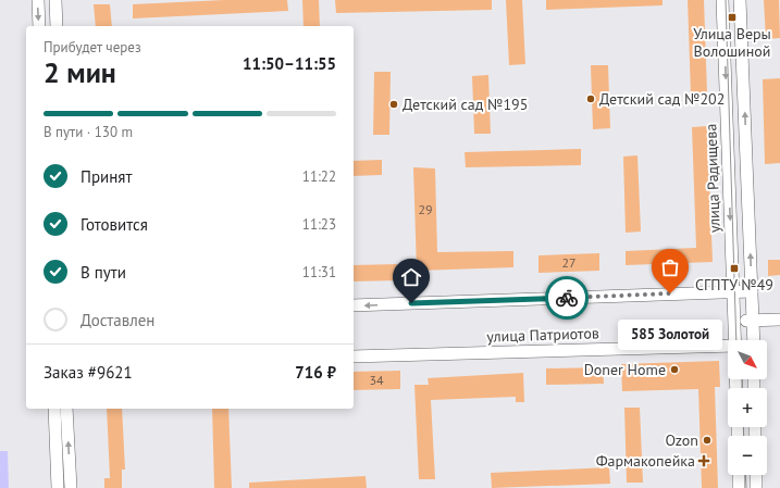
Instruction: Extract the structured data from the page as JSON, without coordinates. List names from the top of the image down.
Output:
{
  "streets": {
    "street": ["улица Радищева", "улица Патриотов"]
  },
  "places": {
    "transit": ["Улица Веры Волошиной", "СГПТУ №49"],
    "other": [
      "Детский сад №202",
      "Детский сад №195",
      "585 Золотой",
      "Doner Home",
      "Ozon"
    ],
    "health": ["Фармакопейка"]
  },
  "house_numbers": ["29", "27", "34"],
  "north": "bottom right",
  "page": {
    "heading": ["2 мин", "Прибудет через", "11:50–11:55"],
    "panel": ["Заказ #9621", "716 ₽"],
    "bar": "В пути · 130 m",
    "list": [
      ["Принят", "11:22"],
      ["Готовится", "11:23"],
      ["В пути", "11:31"],
      "Доставлен"
    ],
    "bubble": "585 Золотой",
    "map_buttons": ["+", "−"]
  }
}
